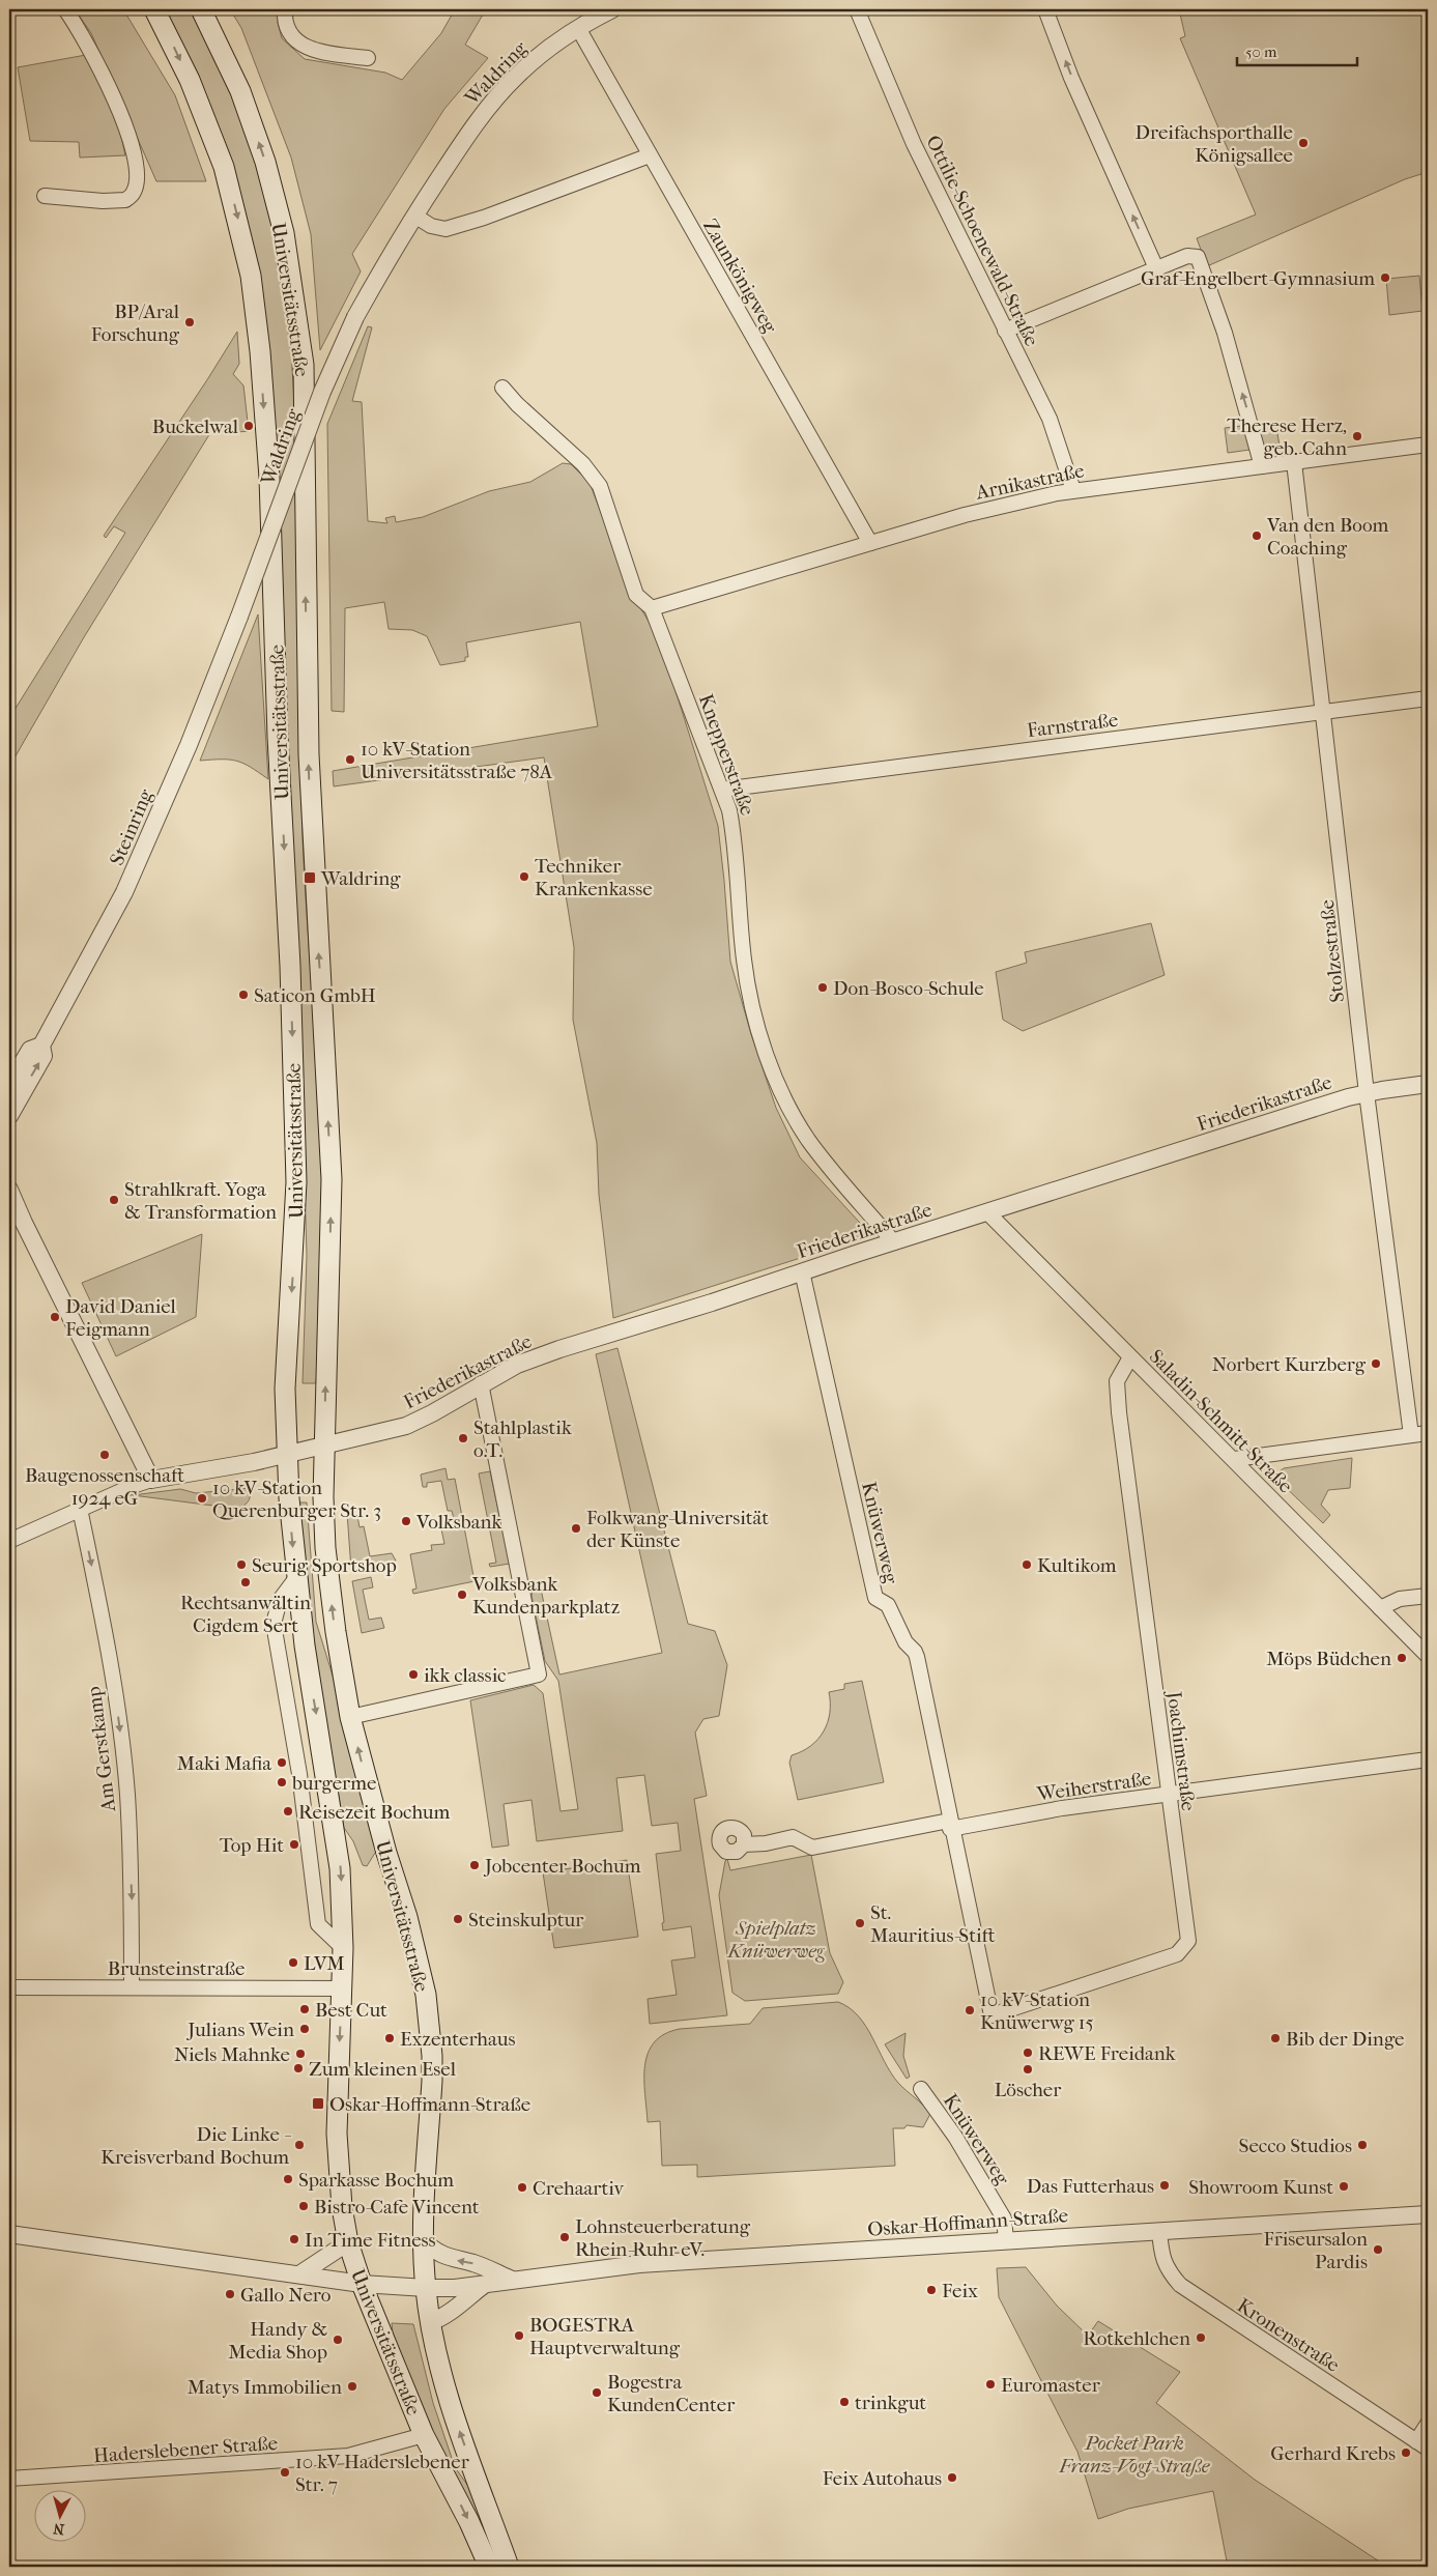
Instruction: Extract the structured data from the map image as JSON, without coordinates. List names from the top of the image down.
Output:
{
  "streets": {
    "main road": ["Universitätsstraße"],
    "street": [
      "Waldring",
      "Ottilie-Schoenewald-Straße",
      "Zaunkönigweg",
      "Arnikastraße",
      "Farnstraße",
      "Knepperstraße",
      "Steinring",
      "Stolzestraße",
      "Friederikastraße",
      "Saladin-Schmitt-Straße",
      "Knüwerweg",
      "Am Gerstkamp",
      "Joachimstraße",
      "Weiherstraße",
      "Brunsteinstraße",
      "Oskar-Hoffmann-Straße",
      "Kronenstraße",
      "Haderslebener Straße"
    ]
  },
  "crossings": [
    ["Waldring", "Zaunkönigweg"],
    ["Waldring", "Steinring"],
    ["Ottilie-Schoenewald-Straße", "Arnikastraße"],
    ["Zaunkönigweg", "Arnikastraße"],
    ["Universitätsstraße", "Friederikastraße"],
    ["Universitätsstraße", "Brunsteinstraße"],
    ["Universitätsstraße", "Oskar-Hoffmann-Straße"],
    ["Universitätsstraße", "Haderslebener Straße"],
    ["Arnikastraße", "Knepperstraße"],
    ["Arnikastraße", "Stolzestraße"],
    ["Farnstraße", "Knepperstraße"],
    ["Farnstraße", "Stolzestraße"],
    ["Knepperstraße", "Friederikastraße"],
    ["Stolzestraße", "Friederikastraße"],
    ["Friederikastraße", "Saladin-Schmitt-Straße"],
    ["Friederikastraße", "Knüwerweg"],
    ["Saladin-Schmitt-Straße", "Joachimstraße"],
    ["Knüwerweg", "Joachimstraße"],
    ["Knüwerweg", "Weiherstraße"],
    ["Knüwerweg", "Oskar-Hoffmann-Straße"],
    ["Am Gerstkamp", "Brunsteinstraße"],
    ["Joachimstraße", "Weiherstraße"],
    ["Oskar-Hoffmann-Straße", "Kronenstraße"]
  ],
  "one_way": ["Am Gerstkamp"],
  "parks": ["Spielplatz Knüwerweg", "Pocket Park Franz-Vogt-Straße"],
  "places": {
    "other": [
      "Dreifachsporthalle Königsallee",
      "Graf-Engelbert-Gymnasium",
      "BP/Aral Forschung",
      "Buckelwal",
      "Therese Herz, geb. Cahn",
      "Van den Boom Coaching",
      "10 kV-Station Universitätsstraße 78A",
      "Techniker Krankenkasse",
      "Don-Bosco-Schule",
      "Saticon GmbH",
      "Strahlkraft. Yoga & Transformation",
      "David Daniel Feigmann",
      "Norbert Kurzberg",
      "Stahlplastik o.T.",
      "Baugenossenschaft 1924 eG",
      "10 kV-Station Querenburger Str. 3",
      "Volksbank",
      "Folkwang-Universität der Künste",
      "Seurig Sportshop",
      "Kultikom",
      "Rechtsanwältin Cigdem Sert",
      "Volksbank Kundenparkplatz",
      "Möps Büdchen",
      "ikk classic",
      "Maki Mafia",
      "burgerme",
      "Reisezeit Bochum",
      "Top Hit",
      "Jobcenter Bochum",
      "Steinskulptur",
      "St. Mauritius-Stift",
      "LVM",
      "Best Cut",
      "10 kV-Station Knüwerwg 15",
      "Julians Wein",
      "Exzenterhaus",
      "Bib der Dinge",
      "REWE Freidank",
      "Niels Mahnke",
      "Zum kleinen Esel",
      "Löscher",
      "Die Linke - Kreisverband Bochum",
      "Secco Studios",
      "Sparkasse Bochum",
      "Das Futterhaus",
      "Showroom Kunst",
      "Crehaartiv",
      "Bistro-Cafe Vincent",
      "Lohnsteuerberatung Rhein-Ruhr eV.",
      "In Time Fitness",
      "Friseursalon Pardis",
      "Feix",
      "Gallo Nero",
      "BOGESTRA Hauptverwaltung",
      "Rotkehlchen",
      "Handy & Media Shop",
      "Euromaster",
      "Matys Immobilien",
      "Bogestra KundenCenter",
      "trinkgut",
      "Gerhard Krebs",
      "10 kV Haderslebener Str. 7",
      "Feix Autohaus"
    ],
    "transit": ["Waldring", "Oskar-Hoffmann-Straße"]
  },
  "scale_bar": "50 m",
  "north": "bottom"
}
